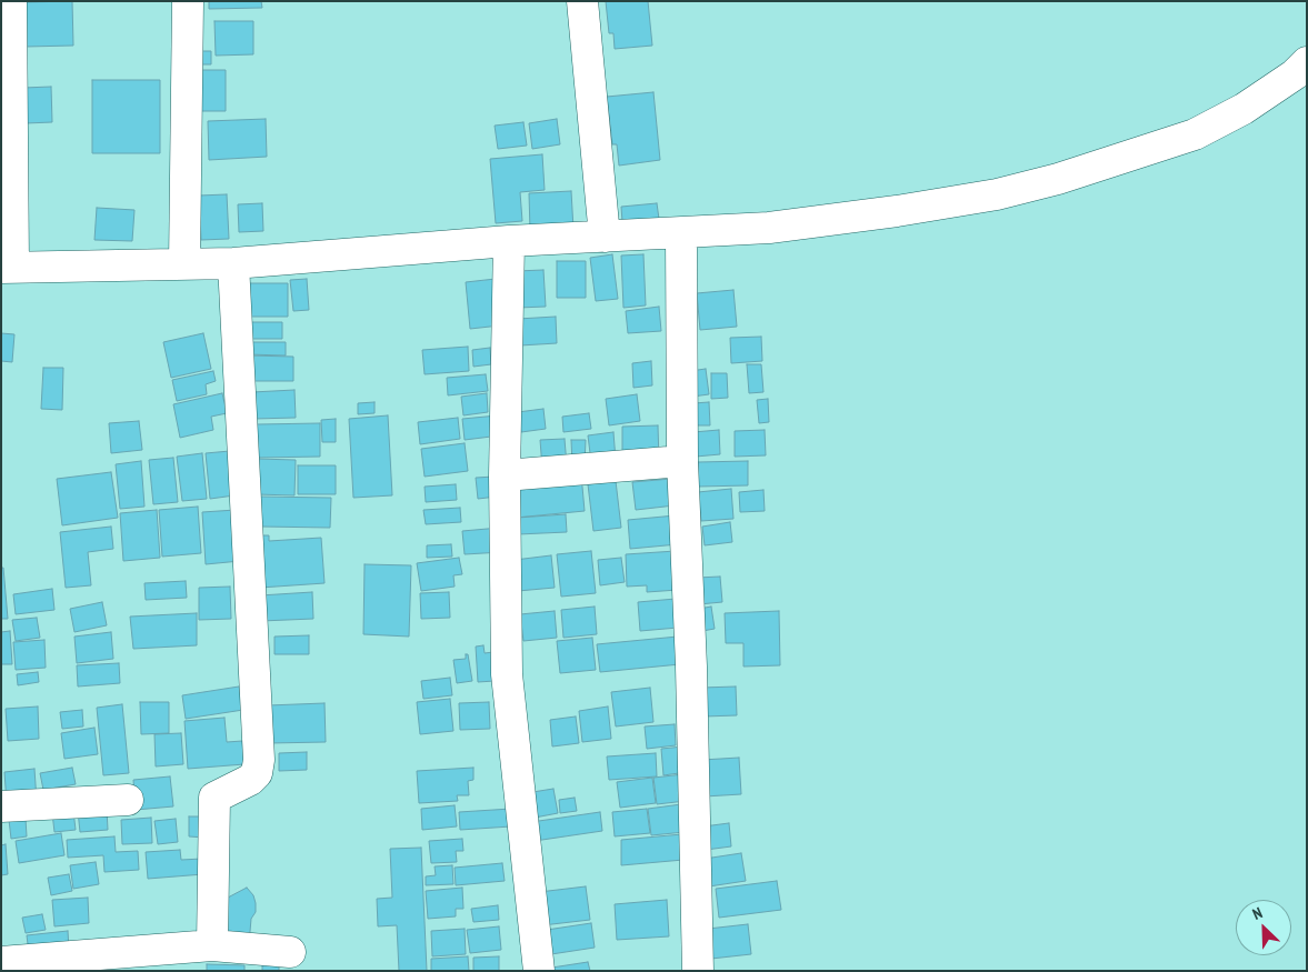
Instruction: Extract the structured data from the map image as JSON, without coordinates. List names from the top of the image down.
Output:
{
  "north": "top left"
}
